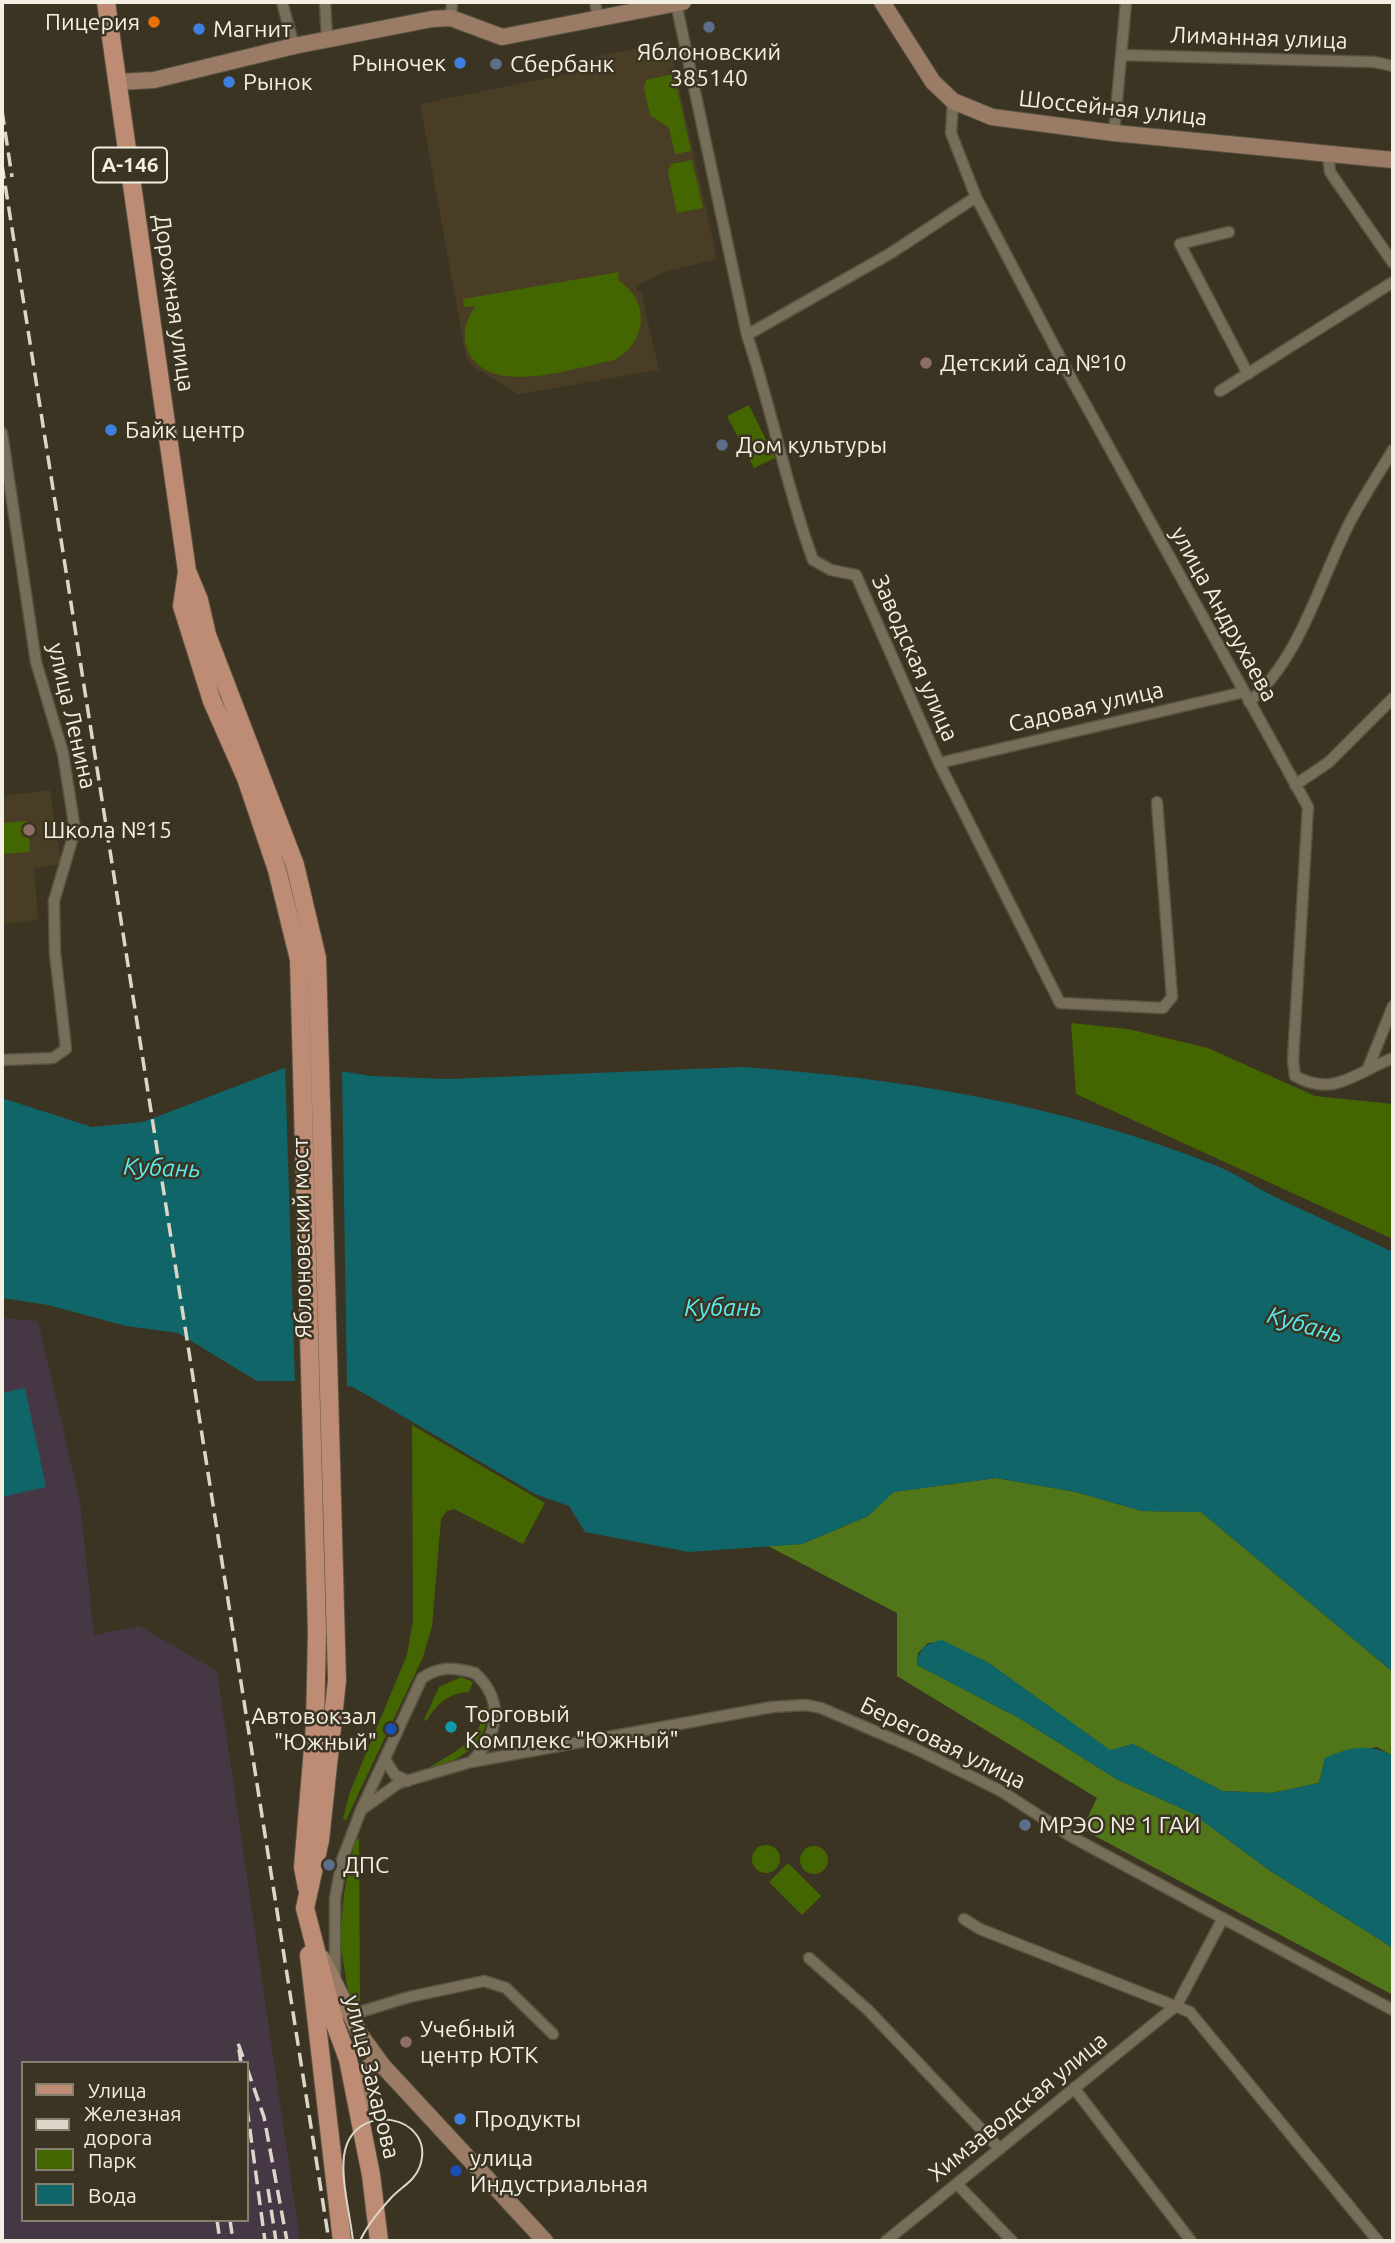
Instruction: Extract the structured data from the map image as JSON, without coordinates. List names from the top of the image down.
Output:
{
  "streets": {
    "main road": [
      "Шоссейная улица",
      "А-146",
      "Дорожная улица",
      "Яблоновский мост",
      "улица Захарова"
    ],
    "street": [
      "Лиманная улица",
      "улица Андрухаева",
      "Заводская улица",
      "Садовая улица",
      "улица Ленина",
      "Береговая улица",
      "Химзаводская улица"
    ]
  },
  "crossings": [
    ["Шоссейная улица", "улица Андрухаева"],
    ["Дорожная улица", "Яблоновский мост"],
    ["улица Андрухаева", "Садовая улица"],
    ["Заводская улица", "Садовая улица"],
    ["Яблоновский мост", "улица Захарова"],
    ["Береговая улица", "Химзаводская улица"]
  ],
  "water": ["Кубань"],
  "places": [
    "Пицерия",
    "Яблоновский 385140",
    "Магнит",
    "Рыночек",
    "Сбербанк",
    "Рынок",
    "Детский сад №10",
    "Байк центр",
    "Дом культуры",
    "Школа №15",
    "Торговый Комплекс \"Южный\"",
    "Автовокзал \"Южный\"",
    "МРЭО № 1 ГАИ",
    "ДПС",
    "Учебный центр ЮТК",
    "Продукты",
    "улица Индустриальная"
  ],
  "legend": [
    "Улица",
    "Железная дорога",
    "Парк",
    "Вода"
  ]
}
